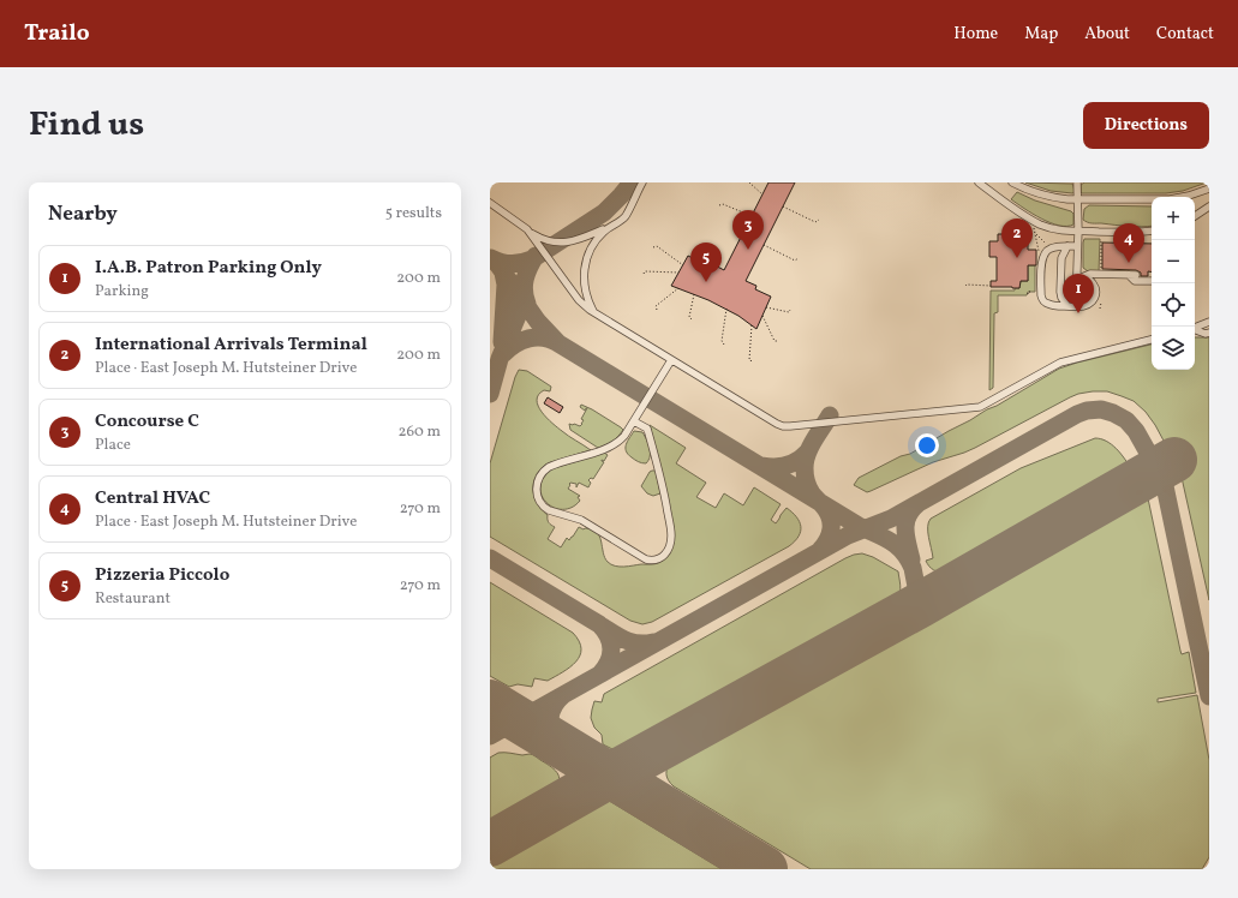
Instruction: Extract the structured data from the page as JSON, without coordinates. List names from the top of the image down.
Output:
{
  "page": {
    "header": "Trailo",
    "nav": [
      "Home",
      "Map",
      "About",
      "Contact"
    ],
    "title": "Find us",
    "buttons": "Directions",
    "heading": ["Nearby", "5 results"],
    "map_buttons": ["+", "−"],
    "pins": [
      "3",
      "2",
      "4",
      "5",
      "1"
    ],
    "list": [
      {
        "mark": "1",
        "name": "I.A.B. Patron Parking Only",
        "note": "Parking",
        "value": "200 m"
      },
      {
        "mark": "2",
        "name": "International Arrivals Terminal",
        "note": "Place · East Joseph M. Hutsteiner Drive",
        "value": "200 m"
      },
      {
        "mark": "3",
        "name": "Concourse C",
        "note": "Place",
        "value": "260 m"
      },
      {
        "mark": "4",
        "name": "Central HVAC",
        "note": "Place · East Joseph M. Hutsteiner Drive",
        "value": "270 m"
      },
      {
        "mark": "5",
        "name": "Pizzeria Piccolo",
        "note": "Restaurant",
        "value": "270 m"
      }
    ]
  }
}
